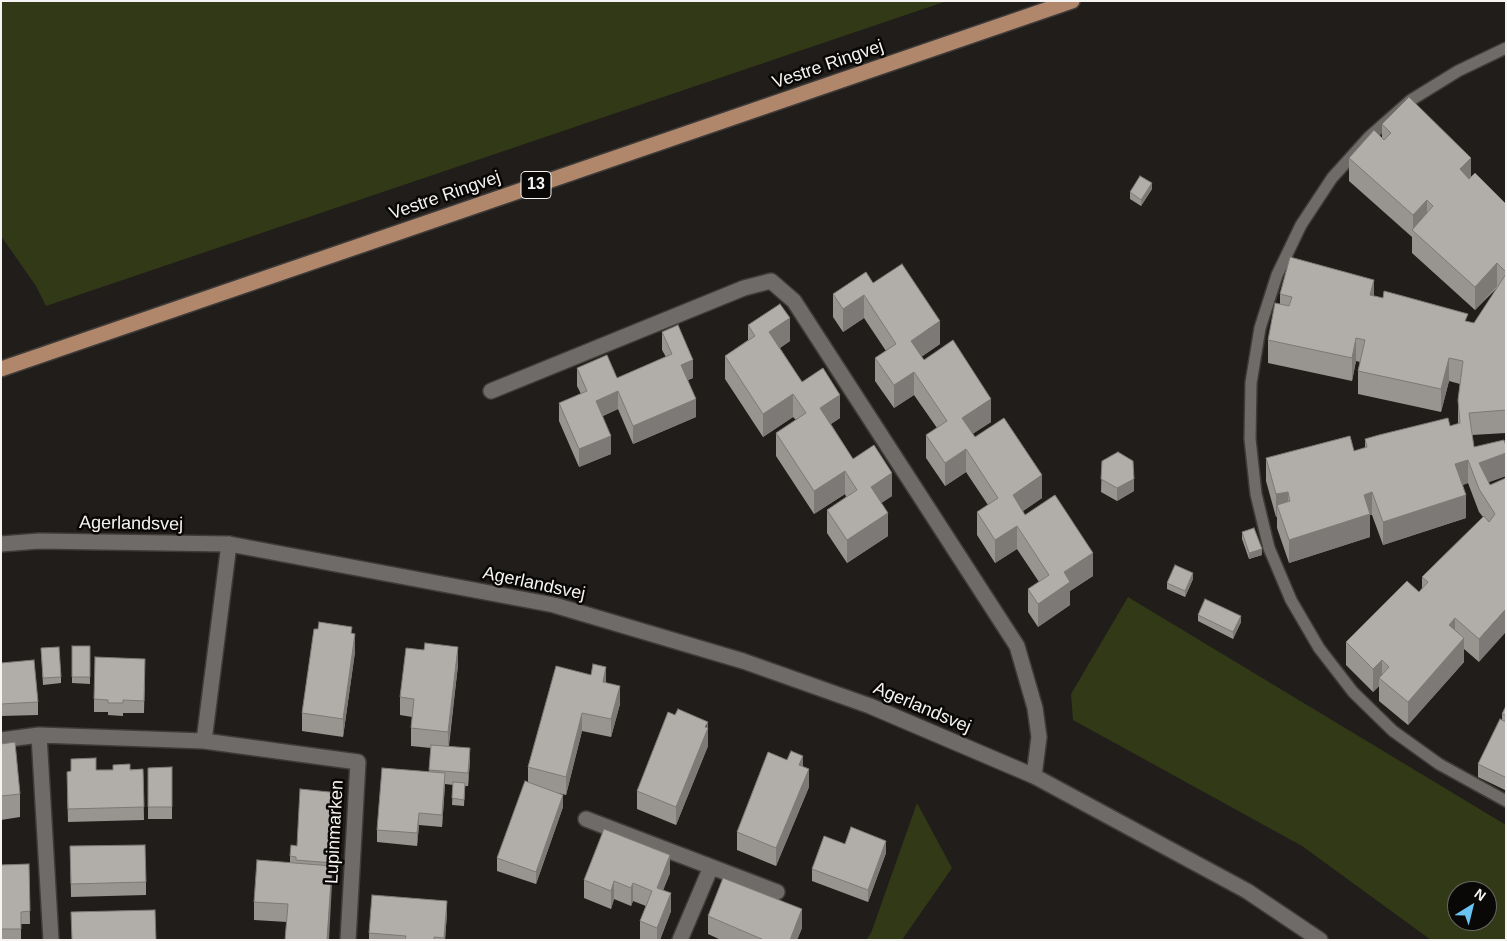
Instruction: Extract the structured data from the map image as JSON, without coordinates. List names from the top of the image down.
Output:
{
  "streets": {
    "main road": ["Vestre Ringvej", "13"],
    "street": ["Agerlandsvej", "Lupinmarken"]
  },
  "north": "top right"
}
